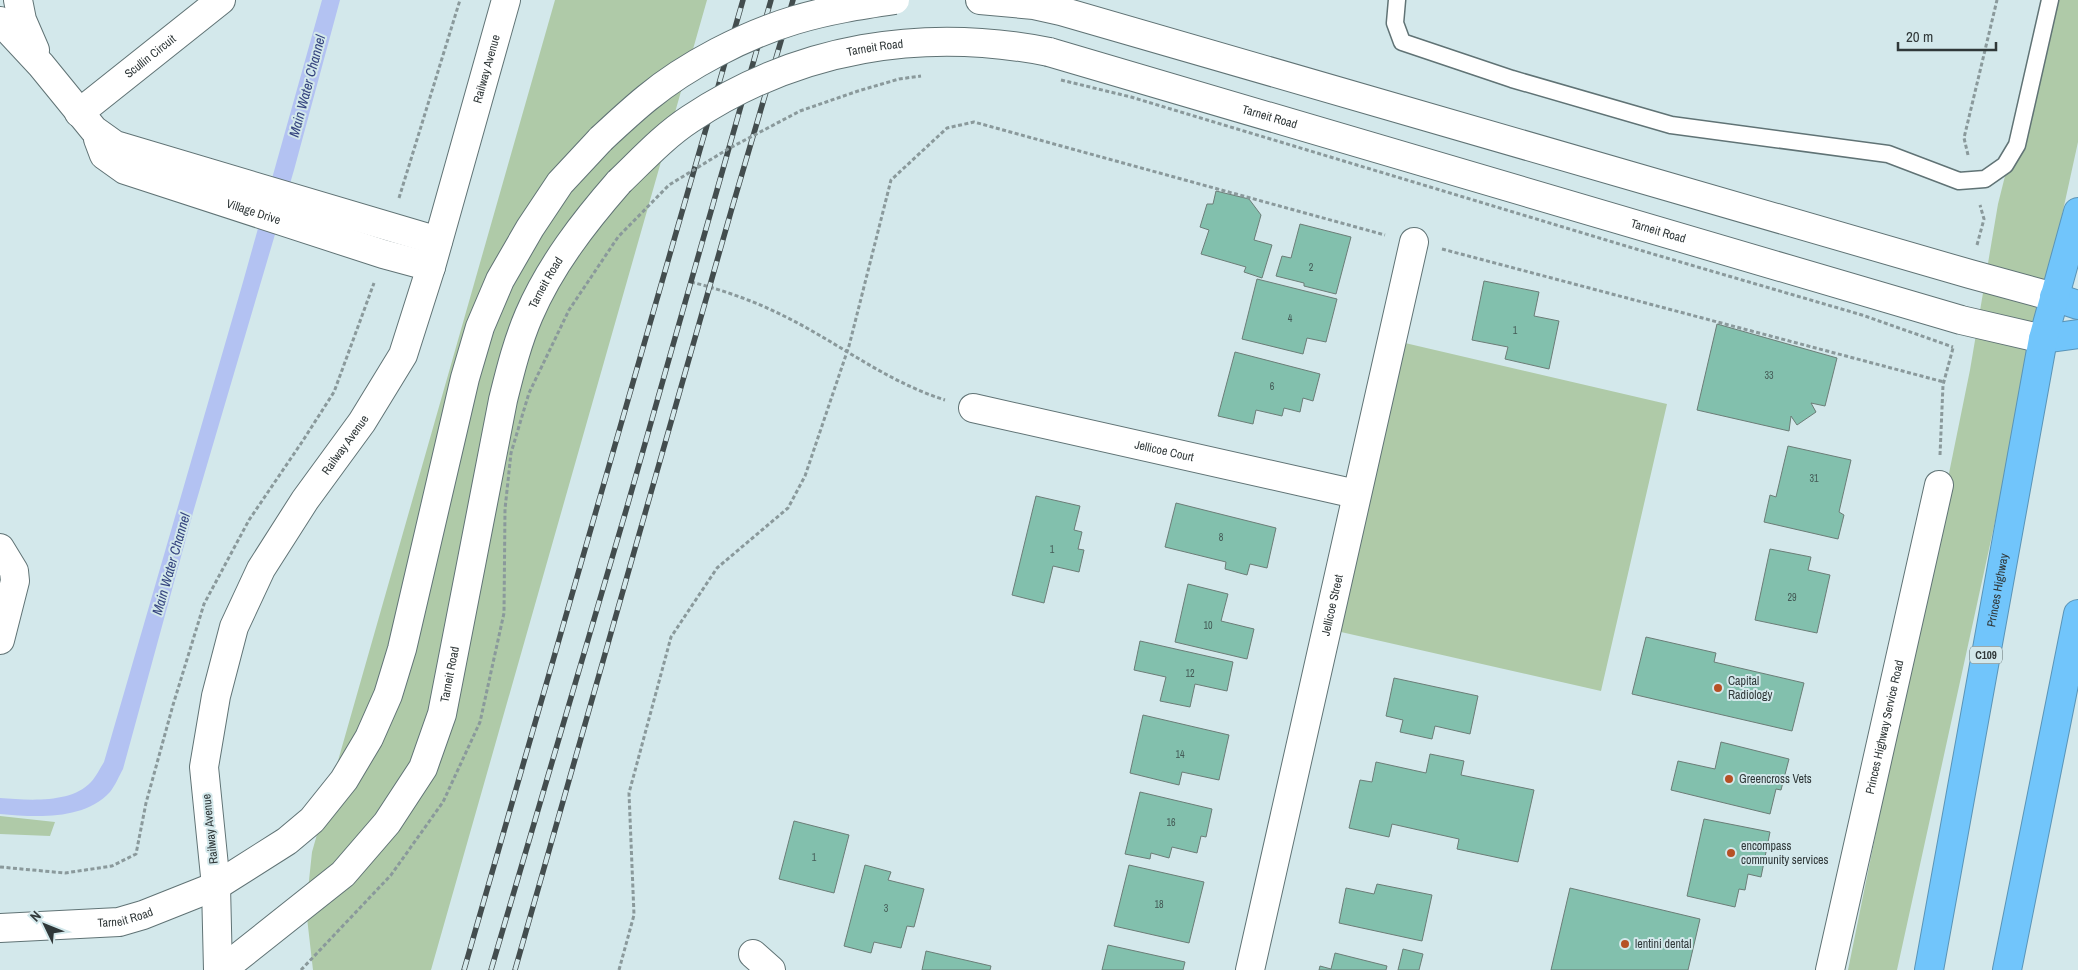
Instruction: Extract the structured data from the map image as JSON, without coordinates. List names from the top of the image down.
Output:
{
  "streets": {
    "highway": ["Princes Highway", "C109"],
    "main road": [
      "Tarneit Road",
      "Scullin Circuit",
      "Railway Avenue",
      "Village Drive",
      "Jellicoe Court",
      "Jellicoe Street",
      "Princes Highway Service Road"
    ]
  },
  "crossings": [
    ["Tarneit Road", "Railway Avenue"],
    ["Tarneit Road", "Princes Highway"],
    ["Scullin Circuit", "Village Drive"],
    ["Railway Avenue", "Village Drive"],
    ["Jellicoe Court", "Jellicoe Street"]
  ],
  "water": ["Main Water Channel"],
  "places": [
    "Capital Radiology",
    "Greencross Vets",
    "encompass community services",
    "lentini dental"
  ],
  "house_numbers": [
    "2",
    "4",
    "1",
    "33",
    "6",
    "31",
    "8",
    "1",
    "29",
    "10",
    "12",
    "14",
    "16",
    "1",
    "18",
    "3"
  ],
  "scale_bar": "20 m",
  "north": "top left"
}
